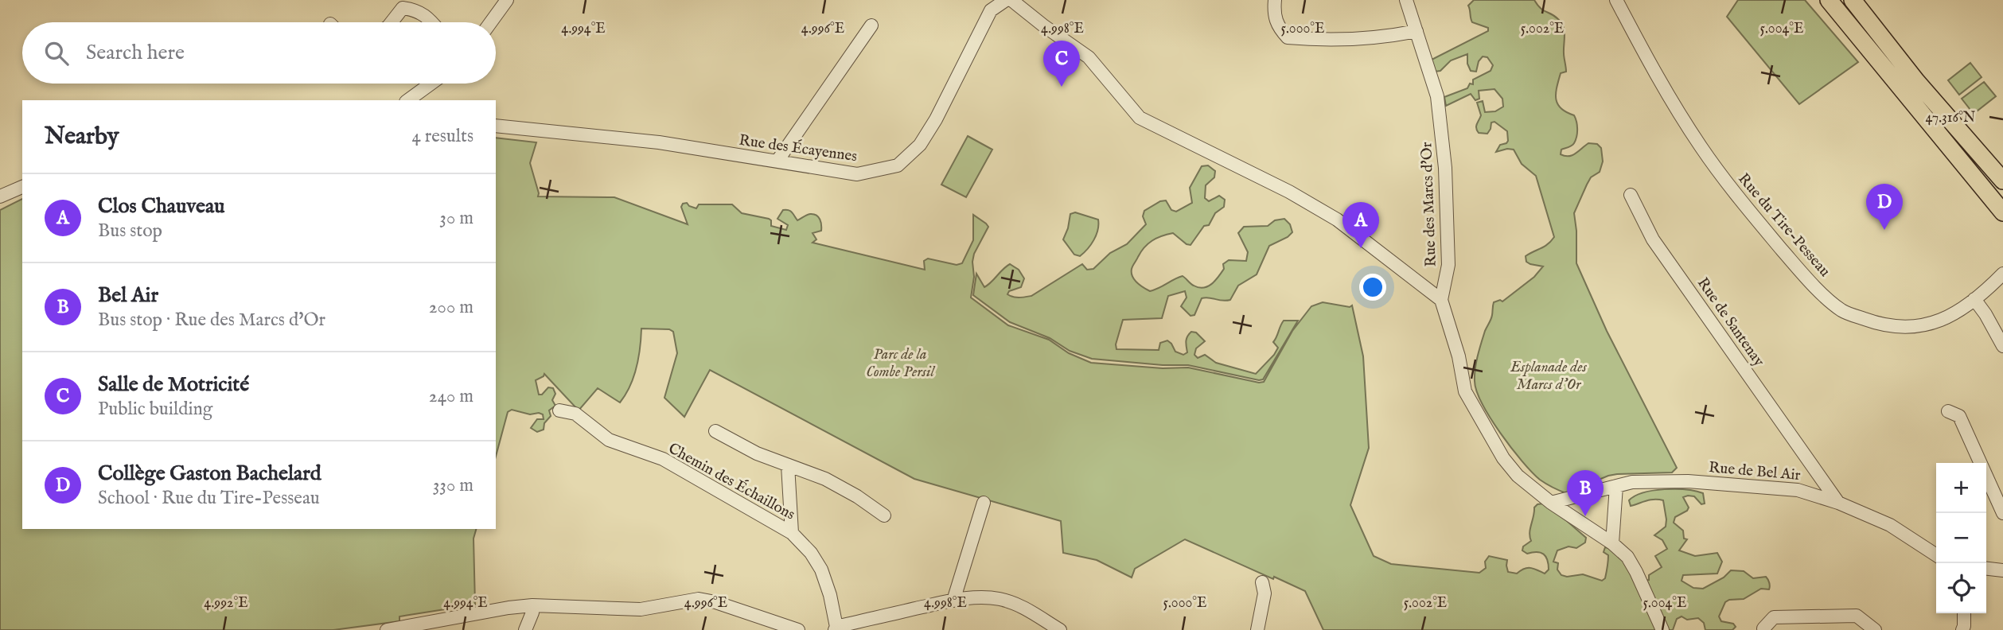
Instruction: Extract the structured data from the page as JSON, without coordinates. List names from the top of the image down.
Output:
{
  "streets": {
    "street": [
      "Rue des Écayennes",
      "Rue des Marcs d'Or",
      "Rue du Tire-Pesseau",
      "Rue de Santenay",
      "Rue de Bel Air",
      "Chemin des Échaillons"
    ]
  },
  "crossings": [
    ["Rue des Marcs d'Or", "Rue de Bel Air"],
    ["Rue de Santenay", "Rue de Bel Air"]
  ],
  "parks": ["Parc de la Combe Persil", "Esplanade des Marcs d'Or"],
  "page": {
    "search": "Search here",
    "pins": [
      "C",
      "D",
      "A",
      "B"
    ],
    "heading": ["Nearby", "4 results"],
    "list": [
      {
        "mark": "A",
        "name": "Clos Chauveau",
        "note": "Bus stop",
        "value": "30 m"
      },
      {
        "mark": "B",
        "name": "Bel Air",
        "note": "Bus stop · Rue des Marcs d'Or",
        "value": "200 m"
      },
      {
        "mark": "C",
        "name": "Salle de Motricité",
        "note": "Public building",
        "value": "240 m"
      },
      {
        "mark": "D",
        "name": "Collège Gaston Bachelard",
        "note": "School · Rue du Tire-Pesseau",
        "value": "330 m"
      }
    ],
    "map_buttons": ["+", "−"]
  },
  "coordinates": [
    "4.994°E",
    "4.996°E",
    "4.998°E",
    "5.000°E",
    "5.002°E",
    "5.004°E",
    "47.316°N",
    "4.992°E"
  ]
}
